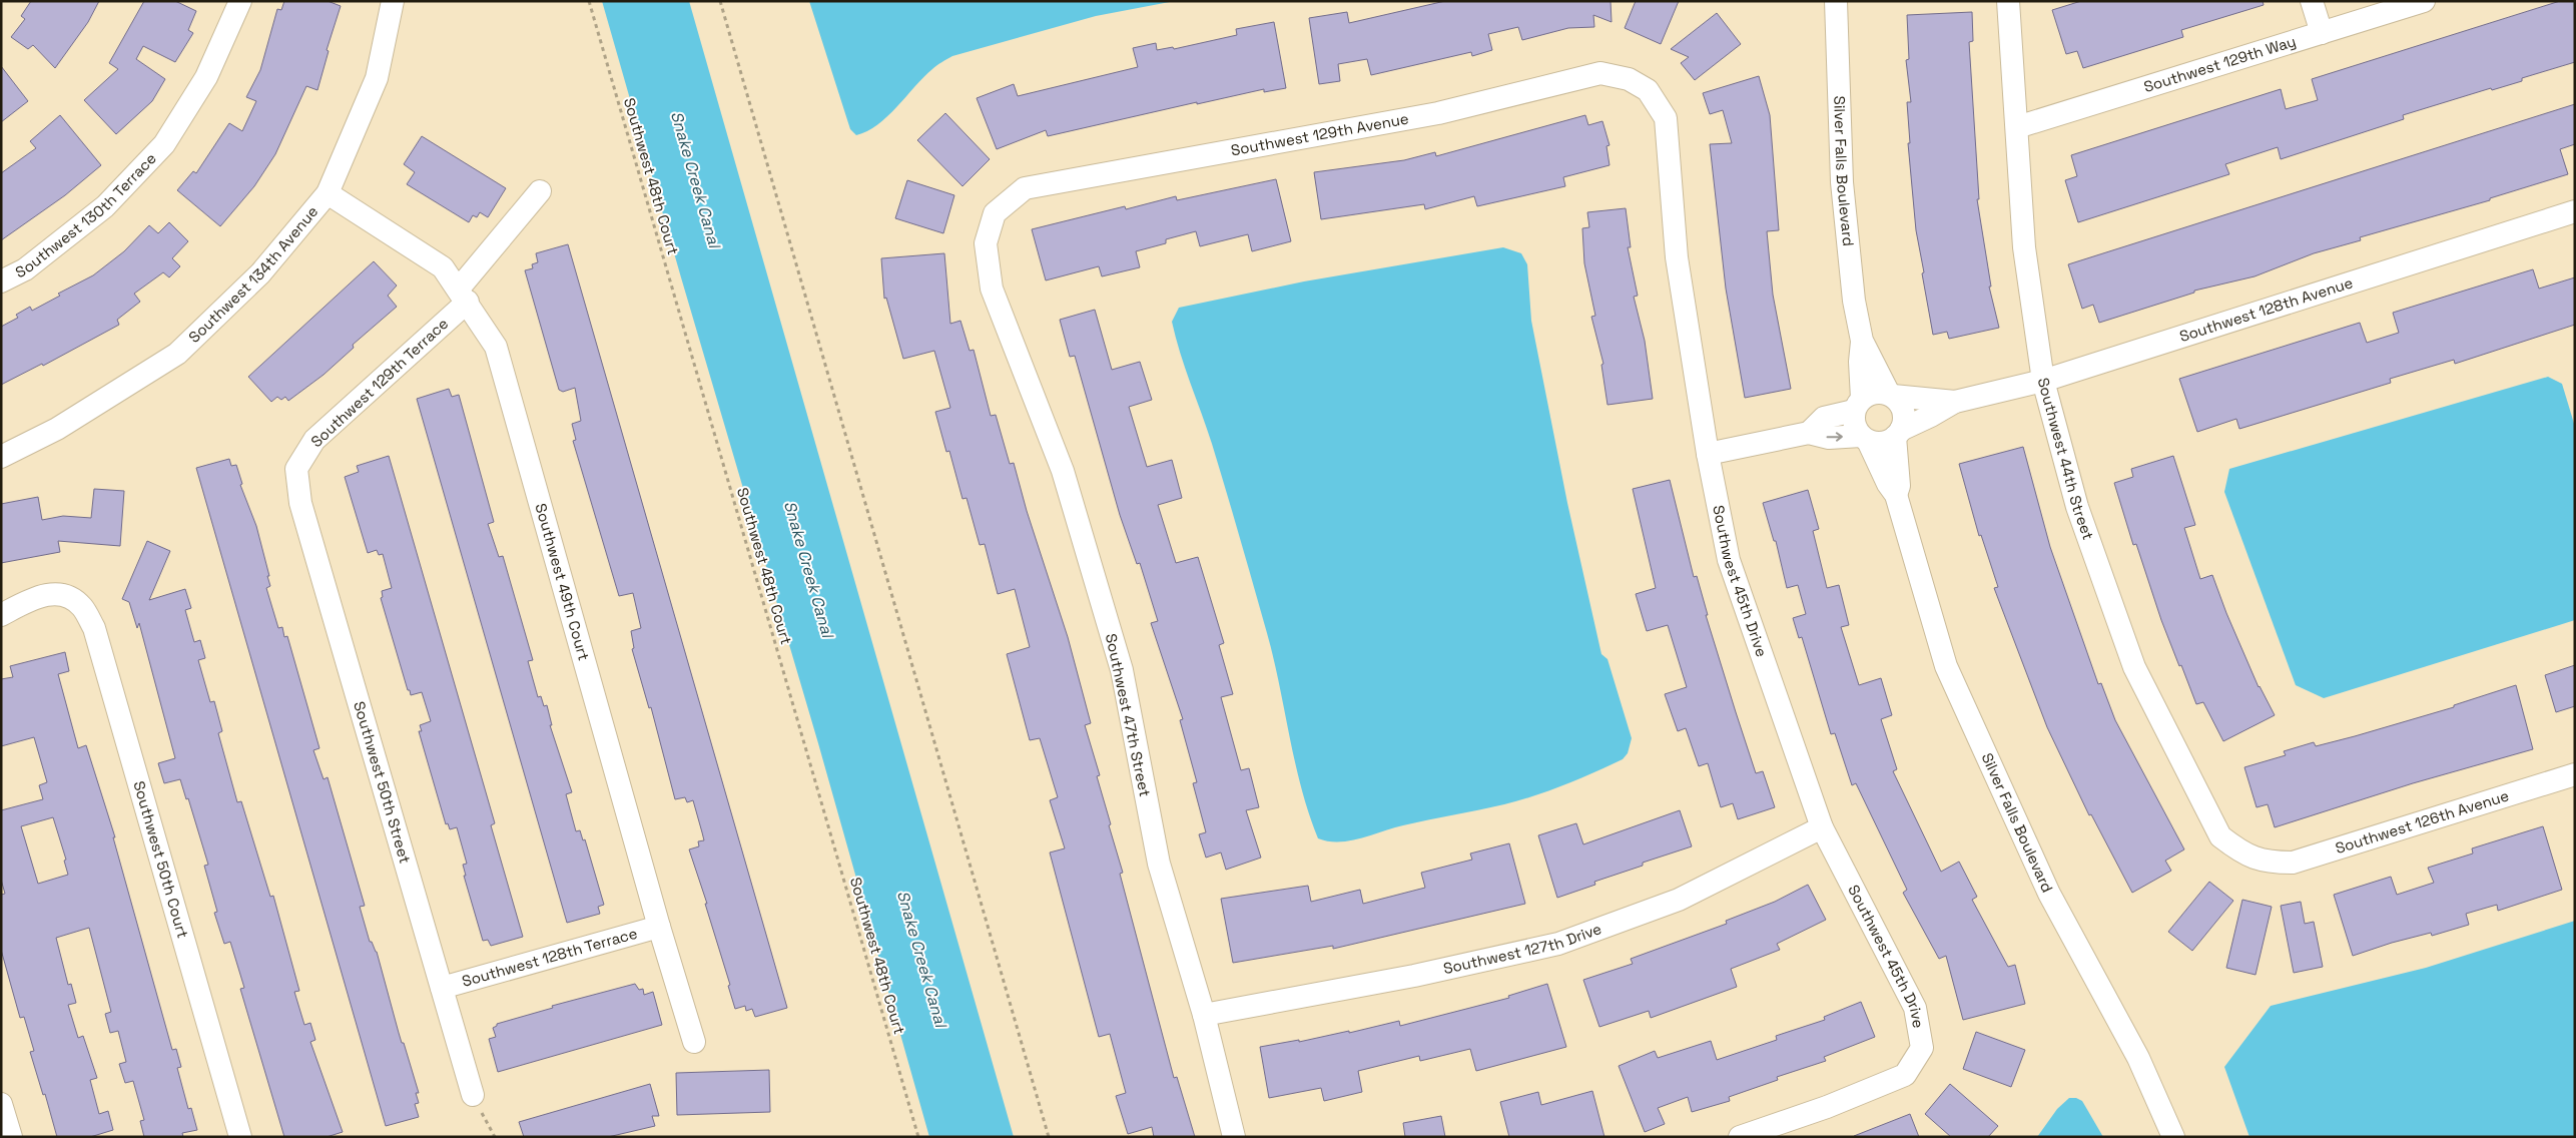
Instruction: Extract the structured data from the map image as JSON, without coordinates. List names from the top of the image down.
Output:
{
  "streets": {
    "street": [
      "Southwest 129th Way",
      "Southwest 129th Avenue",
      "Silver Falls Boulevard",
      "Southwest 130th Terrace",
      "Southwest 134th Avenue",
      "Southwest 128th Avenue",
      "Southwest 129th Terrace",
      "Southwest 44th Street",
      "Southwest 45th Drive",
      "Southwest 49th Court",
      "Southwest 47th Street",
      "Southwest 50th Street",
      "Southwest 126th Avenue",
      "Southwest 50th Court",
      "Southwest 127th Drive",
      "Southwest 128th Terrace"
    ],
    "path": ["Southwest 48th Court"]
  },
  "crossings": [
    ["Southwest 129th Way", "Southwest 44th Street"],
    ["Southwest 129th Avenue", "Southwest 45th Drive"],
    ["Southwest 129th Avenue", "Southwest 47th Street"],
    ["Silver Falls Boulevard", "Southwest 128th Avenue"],
    ["Southwest 134th Avenue", "Southwest 49th Court"],
    ["Southwest 128th Avenue", "Southwest 44th Street"],
    ["Southwest 129th Terrace", "Southwest 49th Court"],
    ["Southwest 129th Terrace", "Southwest 50th Street"],
    ["Southwest 44th Street", "Southwest 126th Avenue"],
    ["Southwest 45th Drive", "Southwest 127th Drive"],
    ["Southwest 49th Court", "Southwest 128th Terrace"],
    ["Southwest 47th Street", "Southwest 127th Drive"],
    ["Southwest 50th Street", "Southwest 128th Terrace"]
  ],
  "water": ["Snake Creek Canal"]
}
